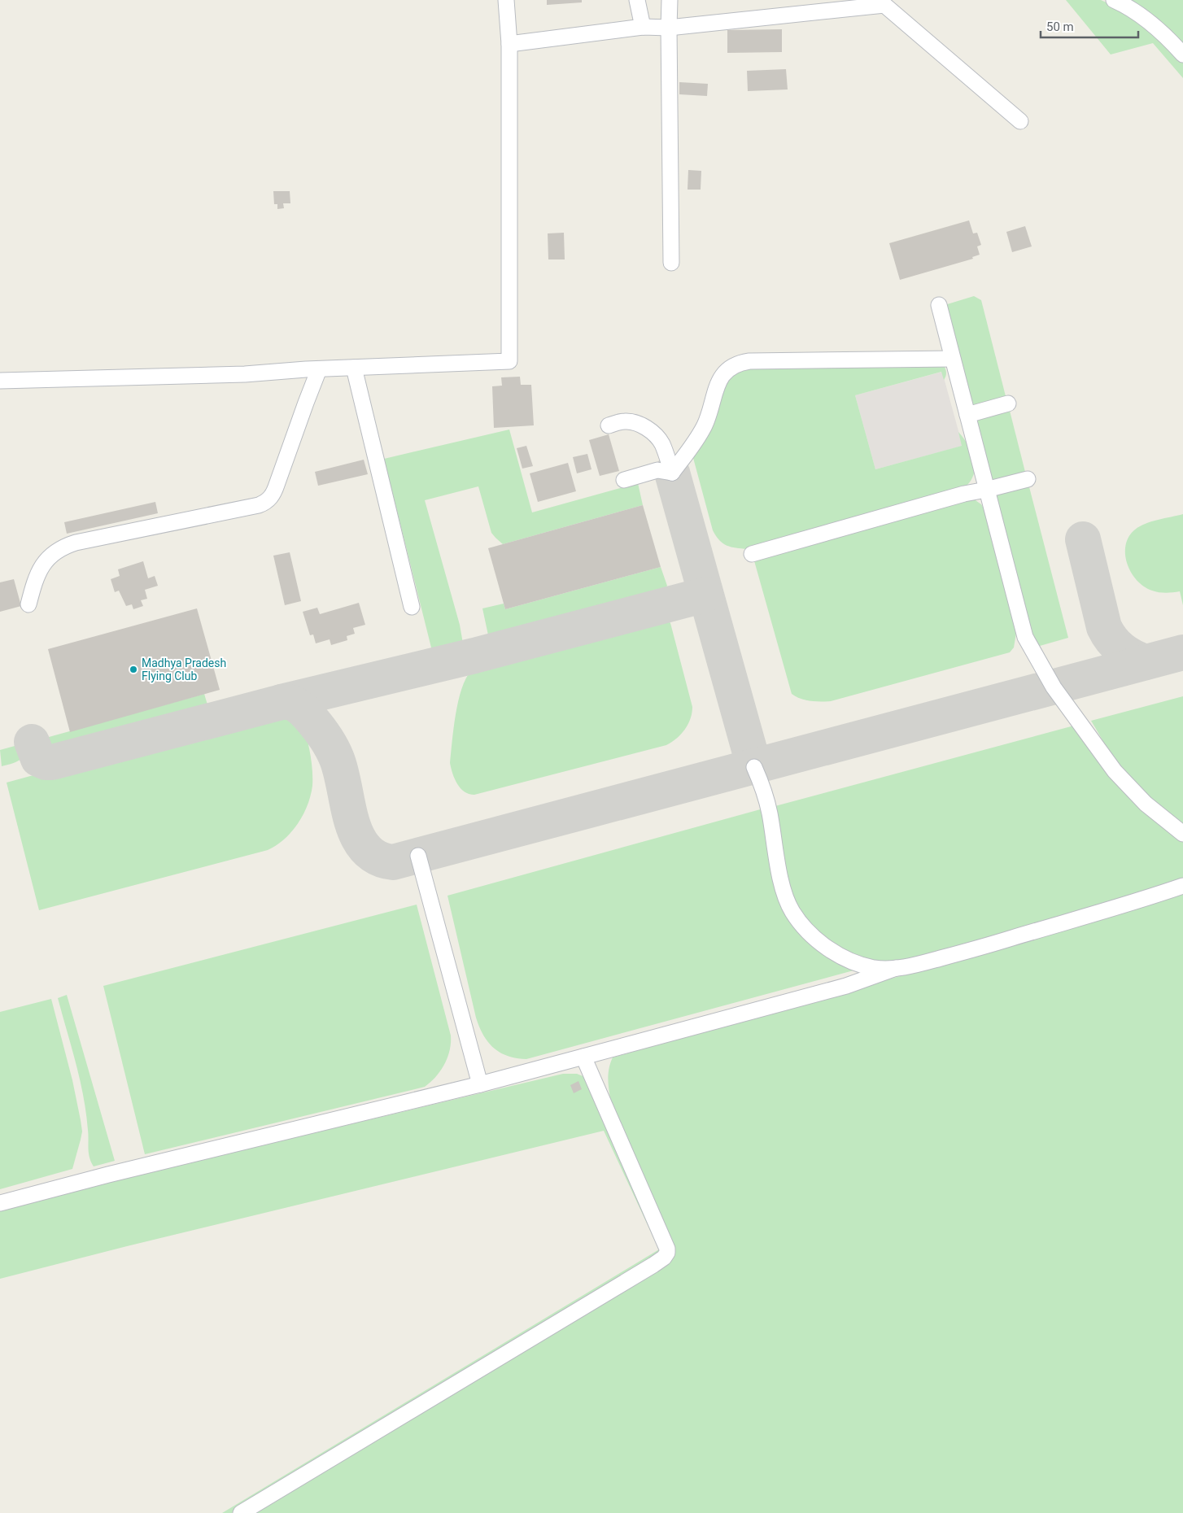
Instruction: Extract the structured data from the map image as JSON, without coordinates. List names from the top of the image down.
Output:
{
  "places": ["Madhya Pradesh Flying Club"],
  "scale_bar": "50 m"
}
